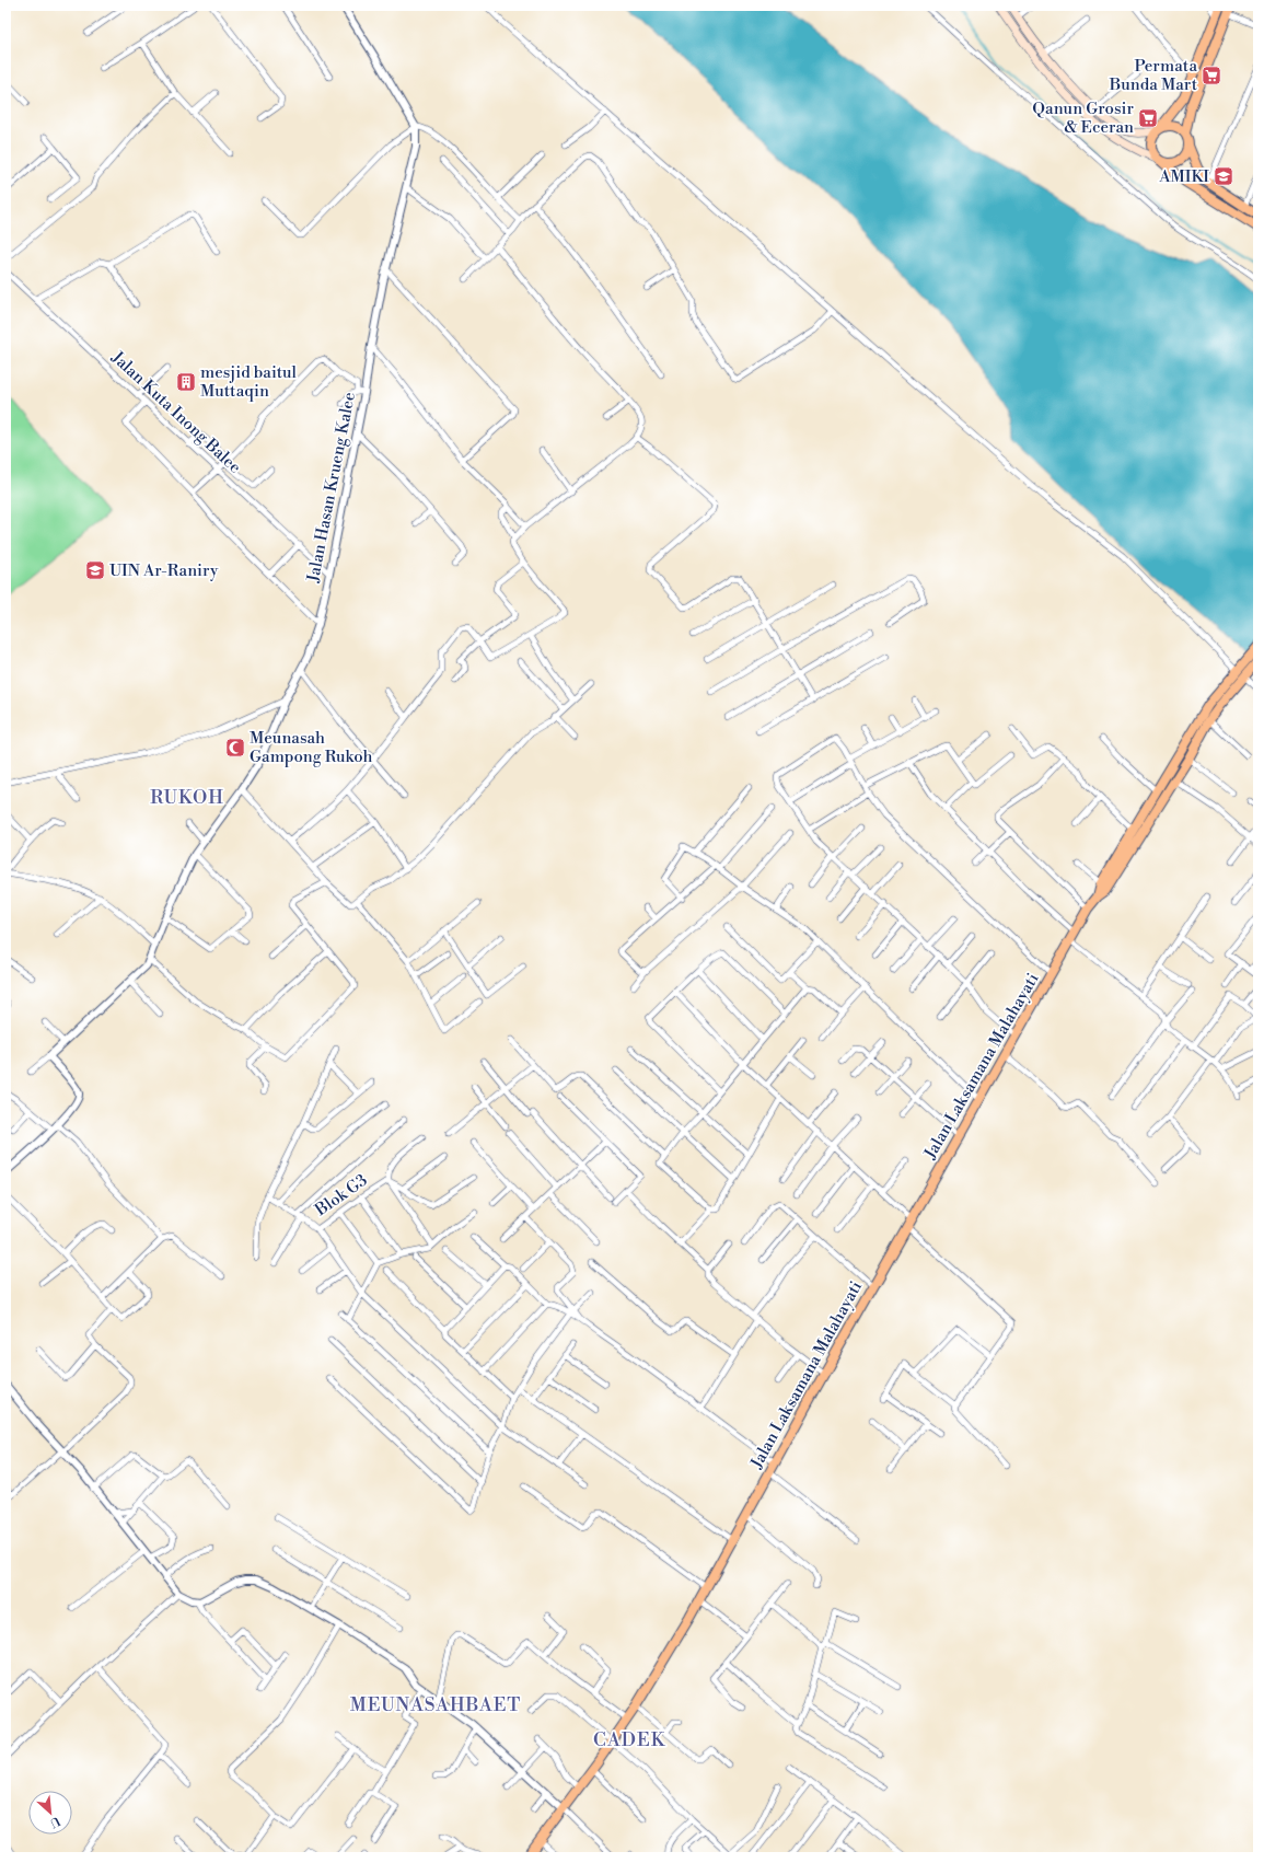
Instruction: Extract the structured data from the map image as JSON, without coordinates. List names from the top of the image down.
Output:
{
  "streets": {
    "highway": ["Jalan Laksamana Malahayati"],
    "street": ["Jalan Kuta Inong Balee", "Jalan Hasan Krueng Kalee", "Blok G3"]
  },
  "crossings": [
    ["Jalan Kuta Inong Balee", "Jalan Hasan Krueng Kalee"]
  ],
  "districts": ["RUKOH", "MEUNASAHBAET", "CADEK"],
  "places": {
    "supermarket": ["Permata Bunda Mart", "Qanun Grosir & Eceran"],
    "school or university": ["AMIKI", "UIN Ar-Raniry"],
    "building": ["mesjid baitul Muttaqin"],
    "mosque": ["Meunasah Gampong Rukoh"]
  },
  "north": "bottom right"
}
